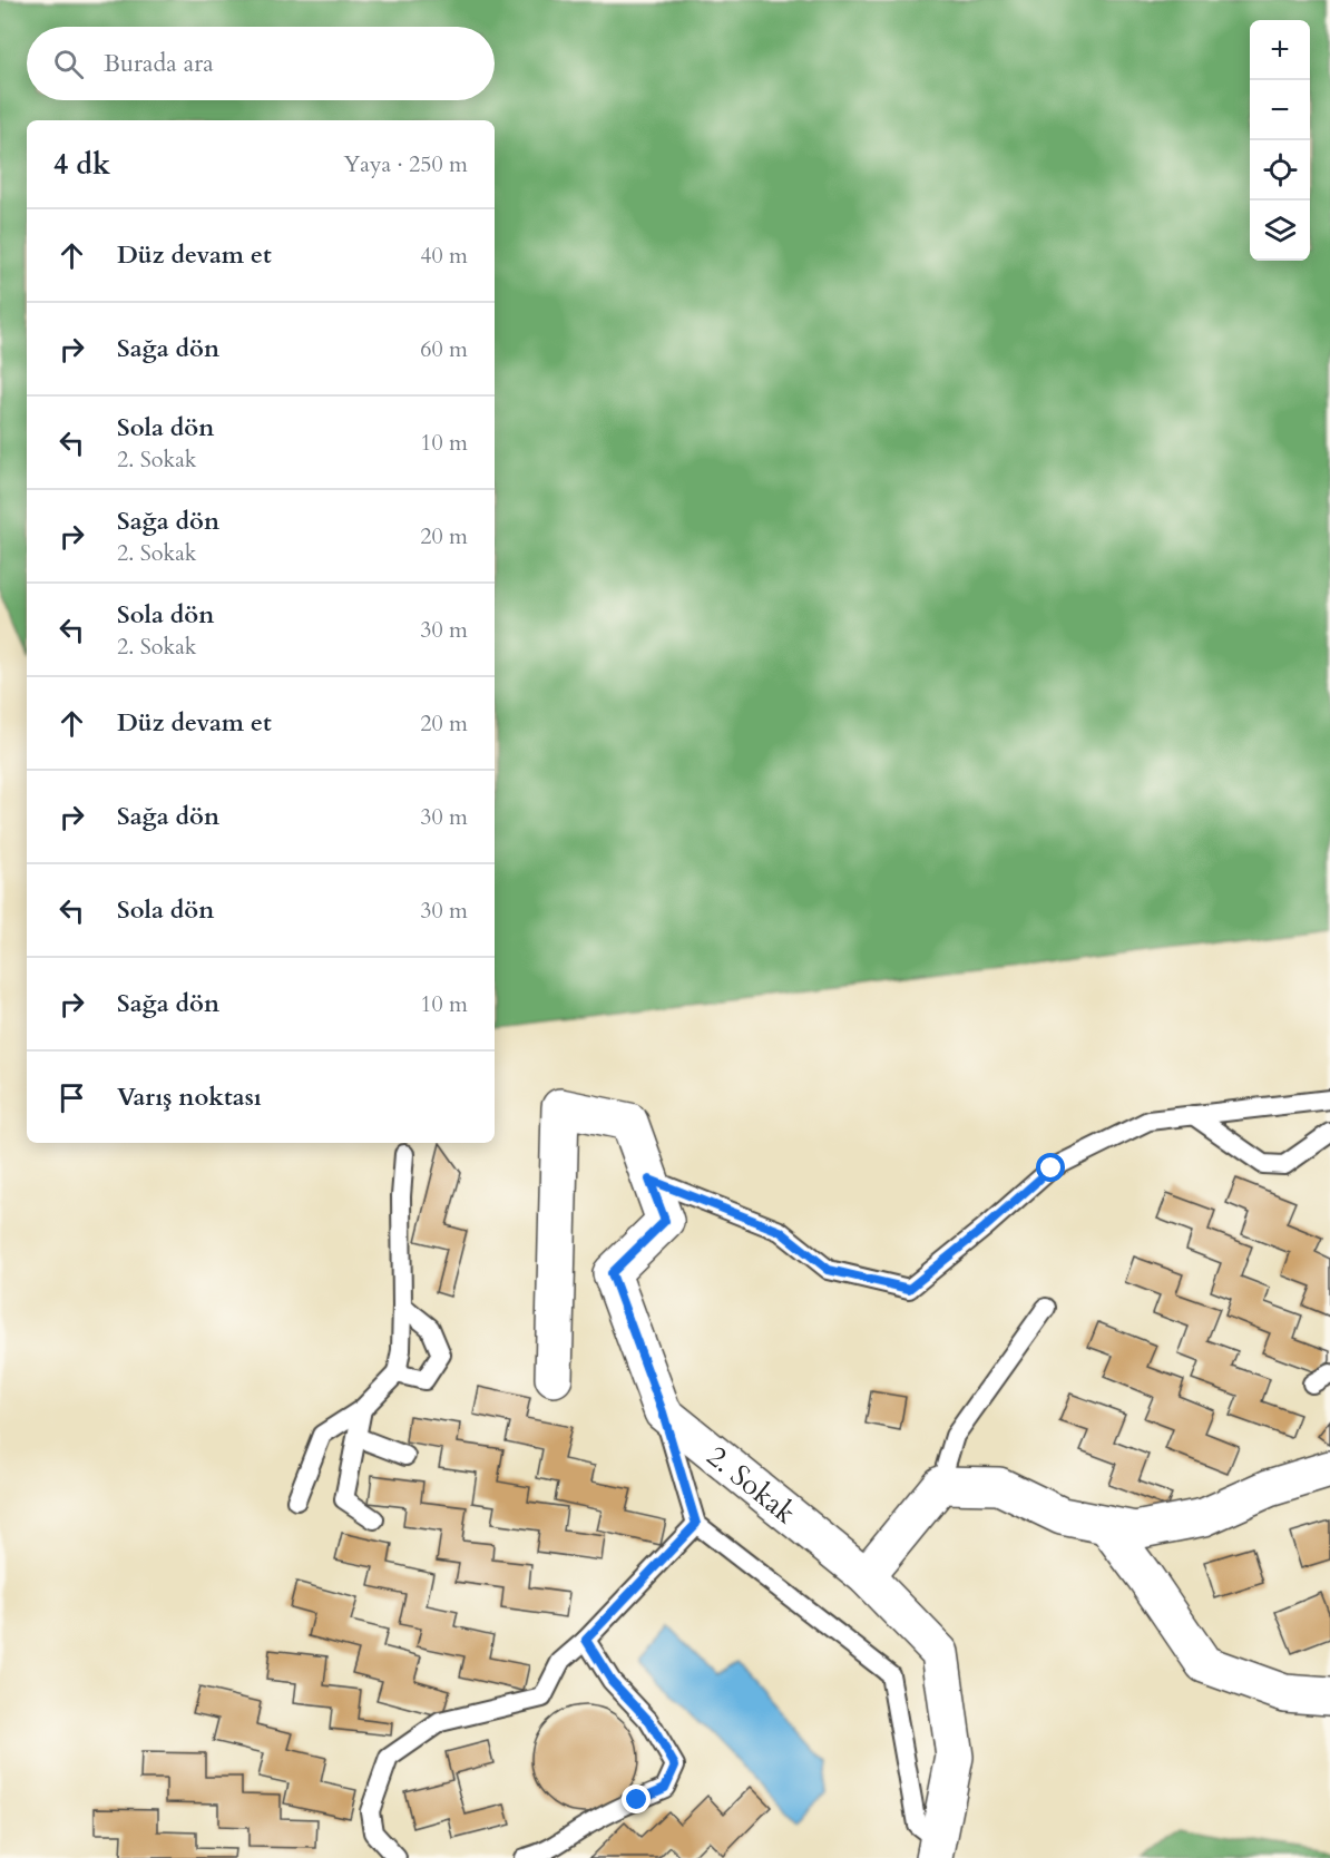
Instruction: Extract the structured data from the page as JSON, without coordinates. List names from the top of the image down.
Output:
{
  "streets": {
    "street": ["2. Sokak"]
  },
  "page": {
    "map_buttons": ["+", "−"],
    "search": "Burada ara",
    "heading": ["4 dk", "Yaya · 250 m"],
    "list": [
      ["Düz devam et", "40 m"],
      ["Sağa dön", "60 m"],
      ["Sola dön", "2. Sokak", "10 m"],
      ["Sağa dön", "2. Sokak", "20 m"],
      ["Sola dön", "2. Sokak", "30 m"],
      ["Düz devam et", "20 m"],
      ["Sağa dön", "30 m"],
      ["Sola dön", "30 m"],
      ["Sağa dön", "10 m"],
      "Varış noktası"
    ]
  }
}
